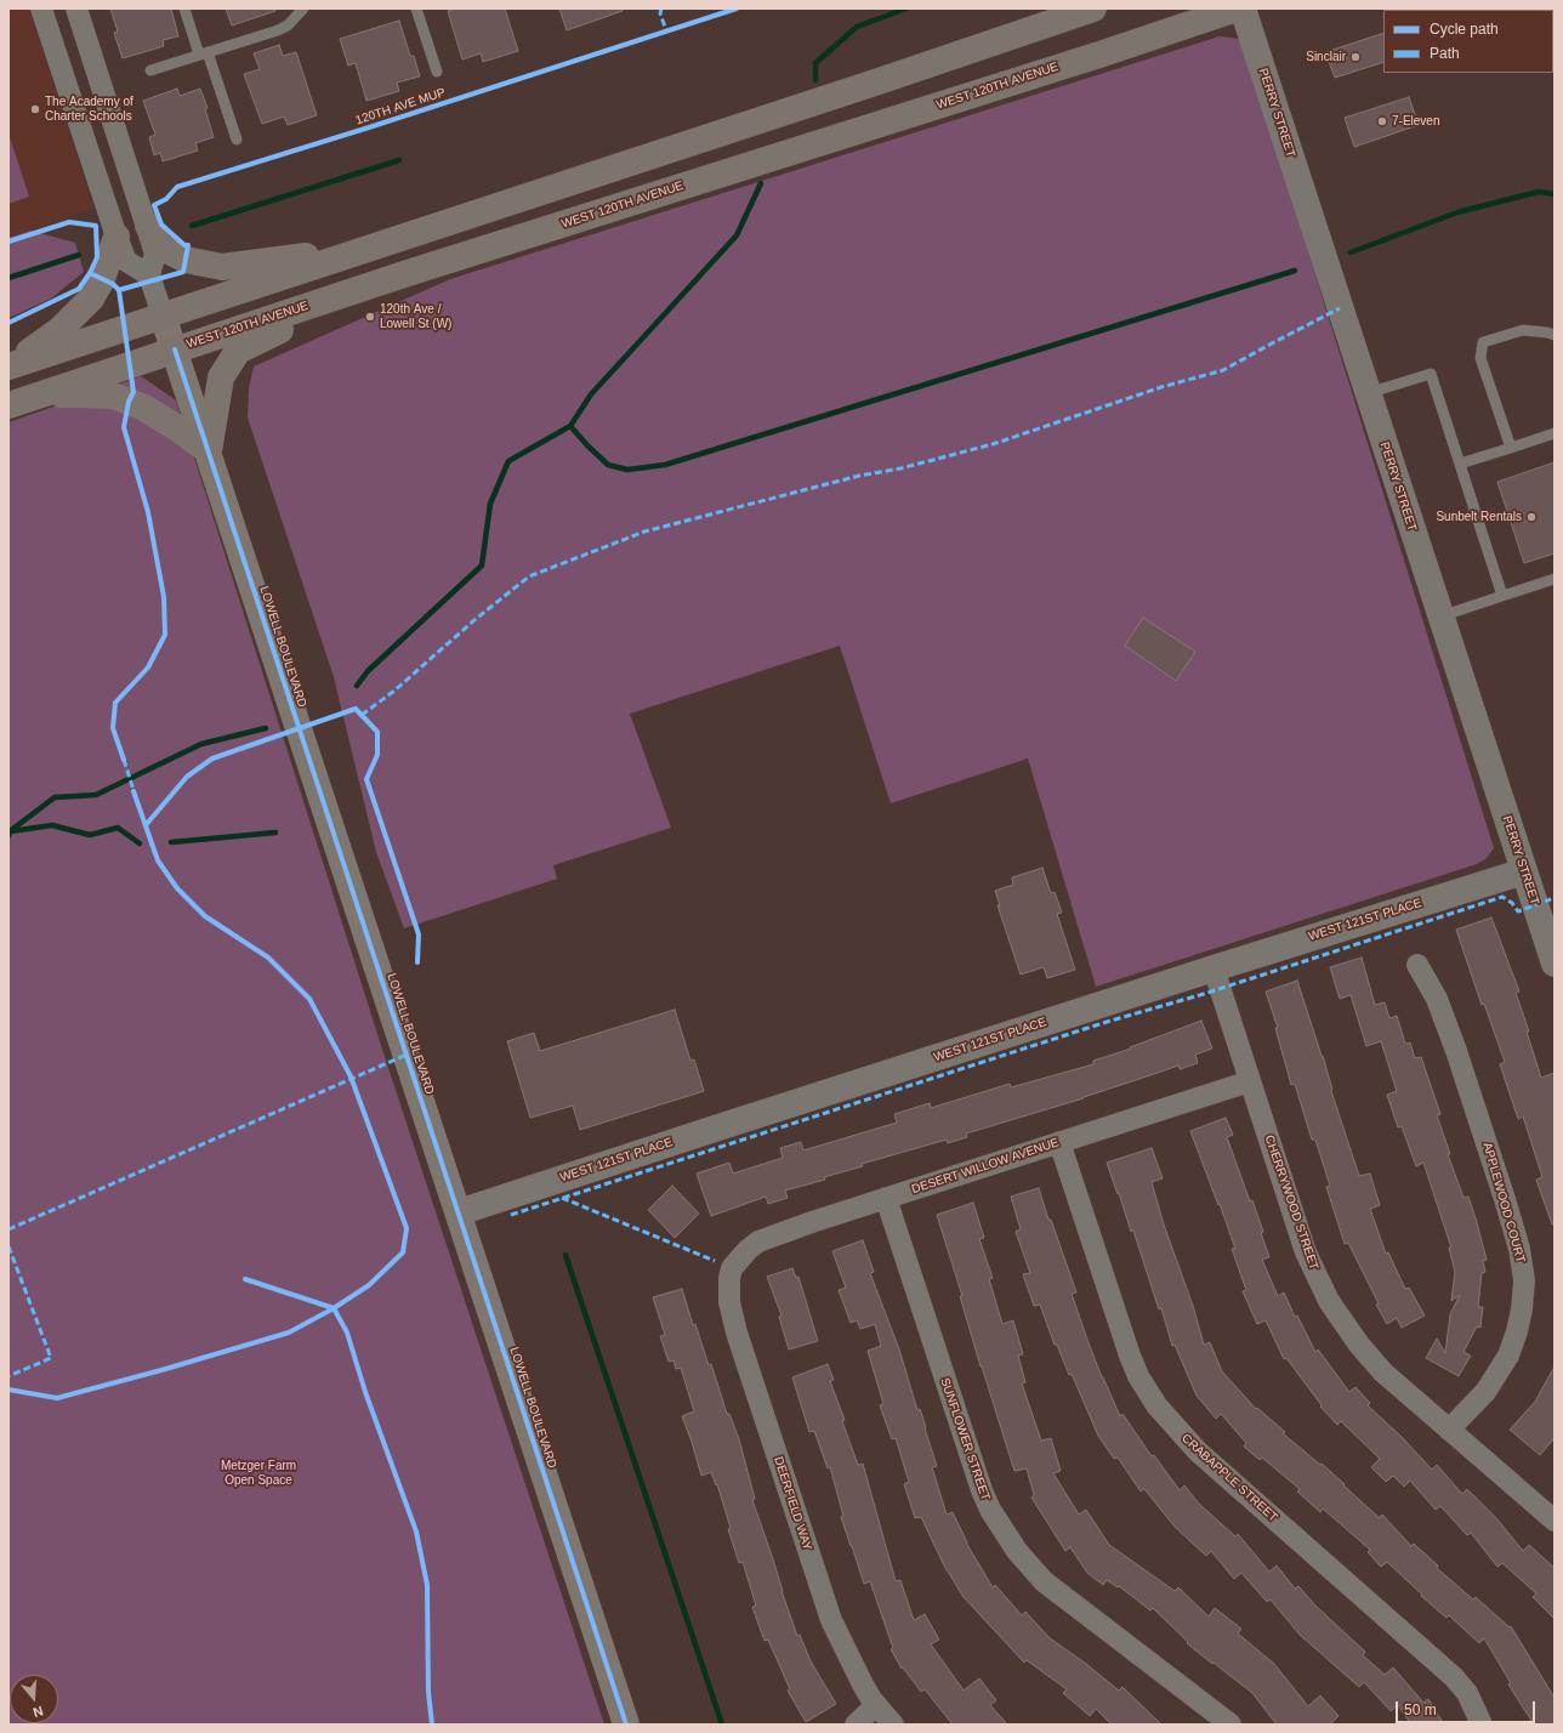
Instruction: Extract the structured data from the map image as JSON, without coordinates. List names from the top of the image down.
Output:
{
  "streets": {
    "main road": ["WEST 120TH AVENUE", "LOWELL BOULEVARD"],
    "street": [
      "PERRY STREET",
      "WEST 121ST PLACE",
      "DESERT WILLOW AVENUE",
      "CHERRYWOOD STREET",
      "APPLEWOOD COURT",
      "SUNFLOWER STREET",
      "CRABAPPLE STREET",
      "DEERFIELD WAY"
    ],
    "cycle path": ["120TH AVE MUP"]
  },
  "crossings": [
    ["WEST 120TH AVENUE", "LOWELL BOULEVARD"],
    ["PERRY STREET", "WEST 121ST PLACE"],
    ["LOWELL BOULEVARD", "WEST 121ST PLACE"],
    ["WEST 121ST PLACE", "CHERRYWOOD STREET"],
    ["DESERT WILLOW AVENUE", "CHERRYWOOD STREET"],
    ["DESERT WILLOW AVENUE", "SUNFLOWER STREET"],
    ["DESERT WILLOW AVENUE", "CRABAPPLE STREET"],
    ["DESERT WILLOW AVENUE", "DEERFIELD WAY"],
    ["CHERRYWOOD STREET", "APPLEWOOD COURT"]
  ],
  "parks": ["Metzger Farm Open Space"],
  "places": [
    "Sinclair",
    "The Academy of Charter Schools",
    "7-Eleven",
    "120th Ave / Lowell St (W)",
    "Sunbelt Rentals"
  ],
  "legend": ["Cycle path", "Path"],
  "scale_bar": "50 m",
  "north": "bottom"
}
